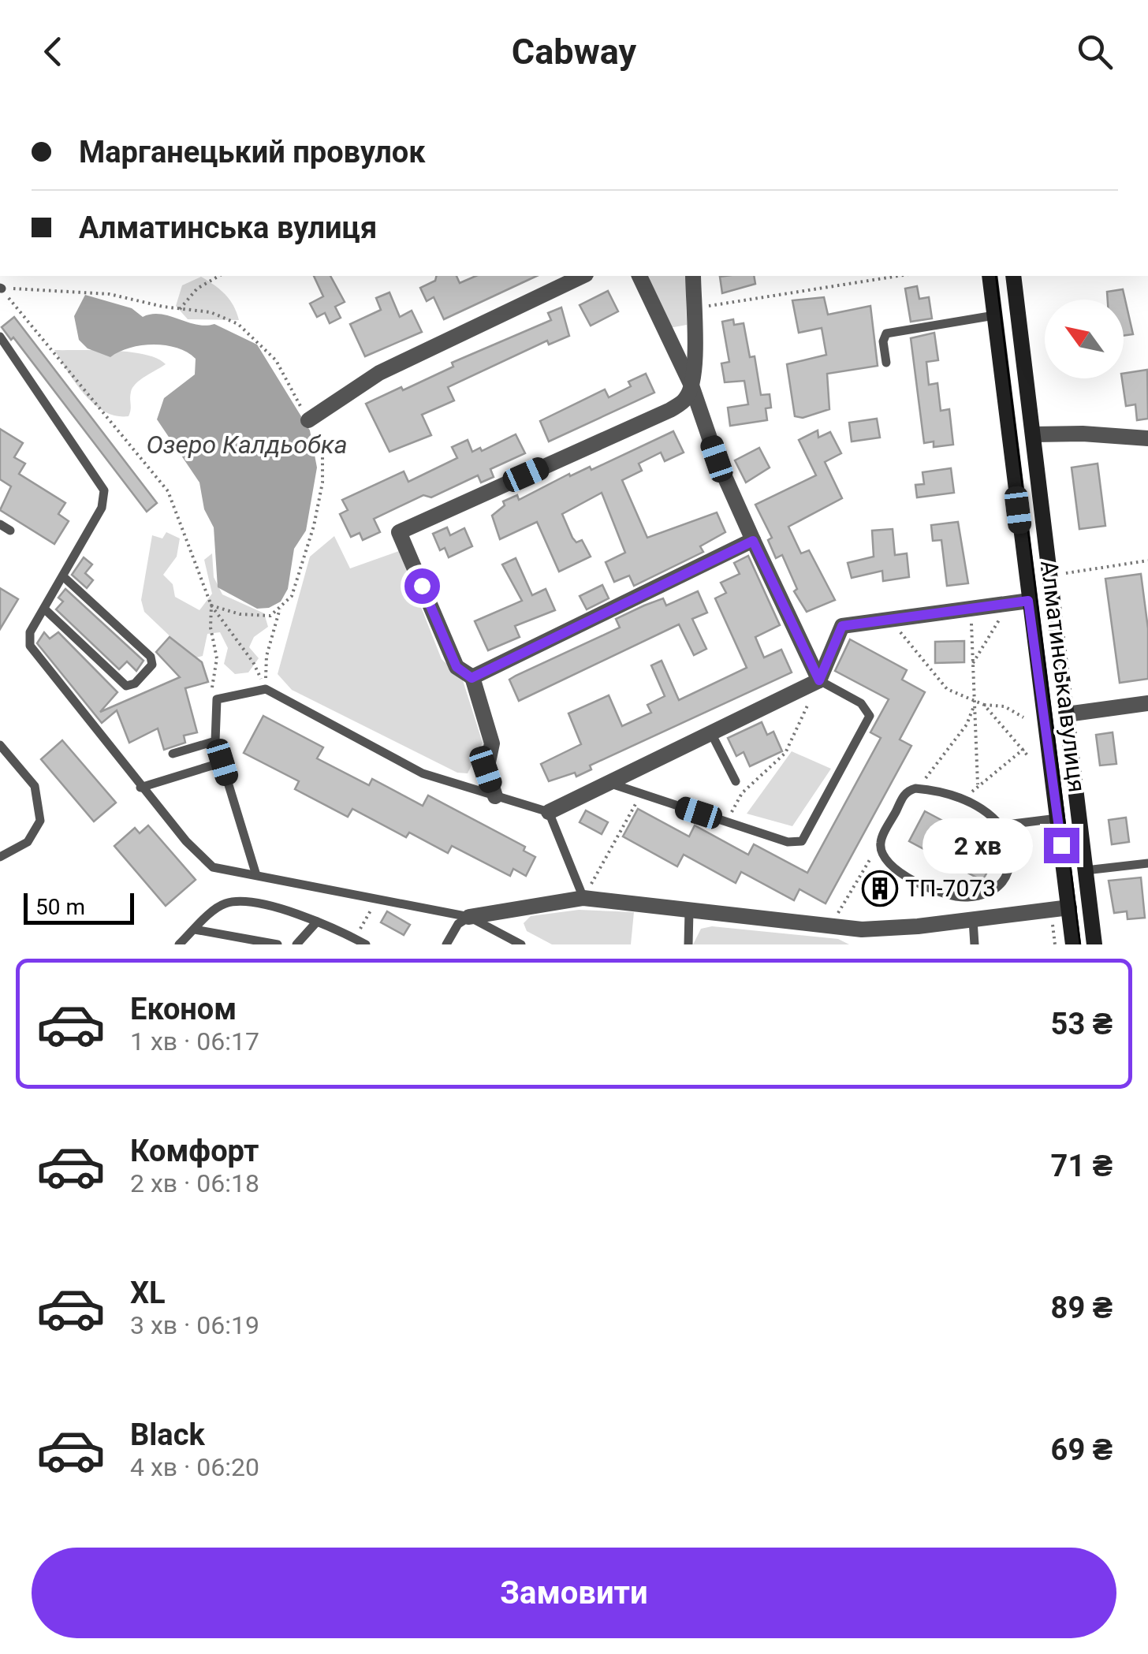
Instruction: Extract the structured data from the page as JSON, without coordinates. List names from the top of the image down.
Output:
{
  "streets": {
    "street": ["Алматинська вулиця"]
  },
  "water": ["Озеро Калдьобка"],
  "places": {
    "building": ["ТП-7073"]
  },
  "scale_bar": "50 m",
  "north": "top left",
  "page": {
    "header": "Cabway",
    "banner": ["Марганецький провулок", "Алматинська вулиця"],
    "bubble": "2 хв",
    "scale": "50 m",
    "list": [
      {
        "name": "Економ",
        "note": "1 хв · 06:17",
        "value": "53 ₴"
      },
      {
        "name": "Комфорт",
        "note": "2 хв · 06:18",
        "value": "71 ₴"
      },
      {
        "name": "XL",
        "note": "3 хв · 06:19",
        "value": "89 ₴"
      },
      {
        "name": "Black",
        "note": "4 хв · 06:20",
        "value": "69 ₴"
      }
    ],
    "buttons": "Замовити"
  }
}
